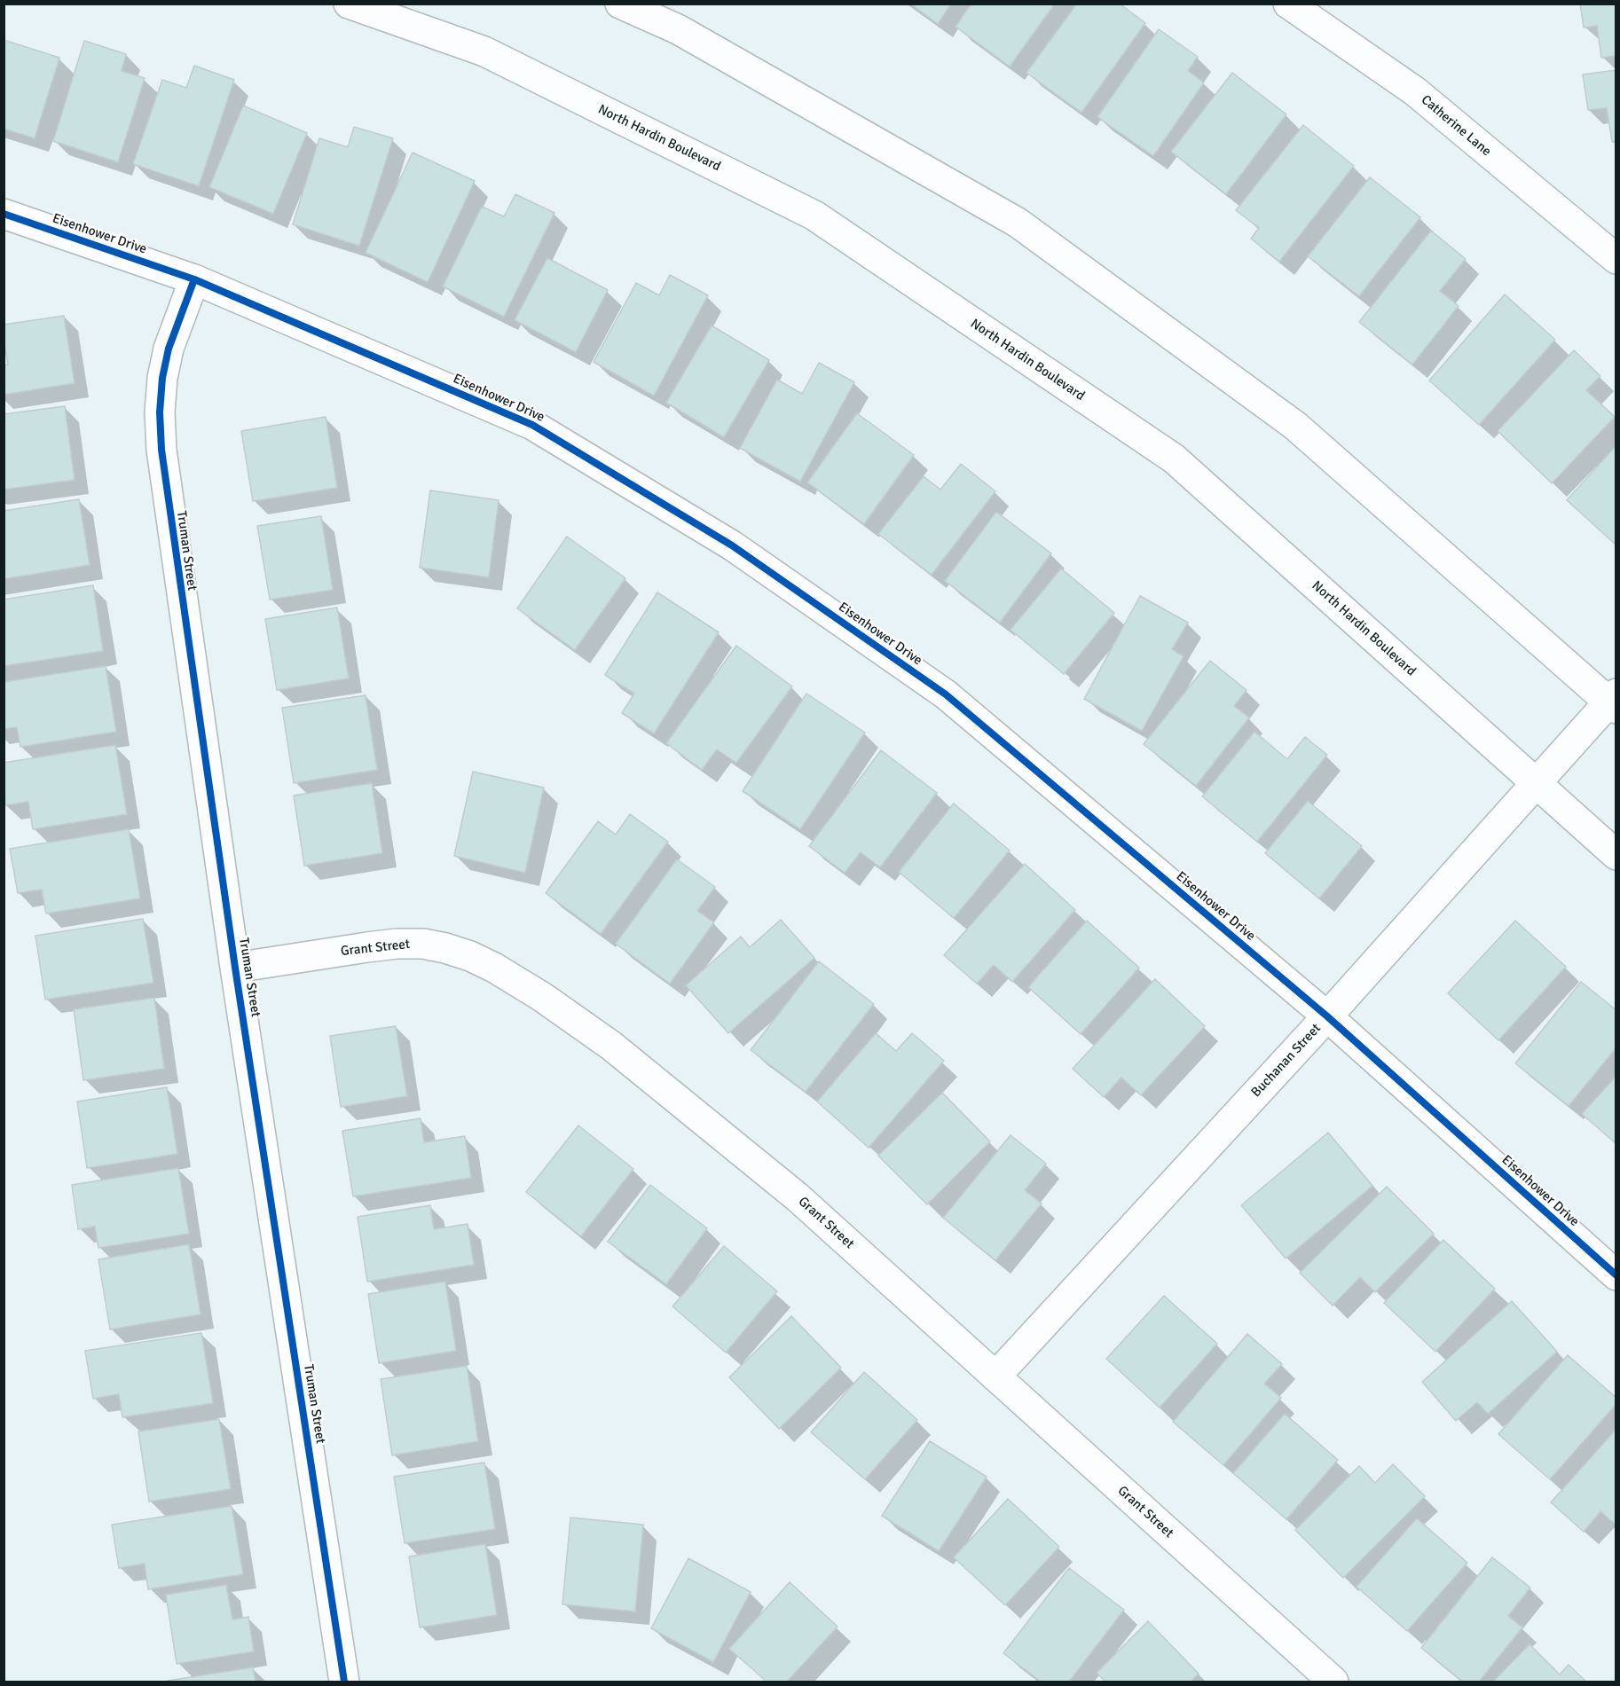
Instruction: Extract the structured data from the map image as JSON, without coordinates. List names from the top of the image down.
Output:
{
  "streets": {
    "street": [
      "Catherine Lane",
      "North Hardin Boulevard",
      "Eisenhower Drive",
      "Truman Street",
      "Grant Street",
      "Buchanan Street"
    ]
  },
  "crossings": [
    ["North Hardin Boulevard", "Buchanan Street"],
    ["Eisenhower Drive", "Truman Street"],
    ["Eisenhower Drive", "Buchanan Street"],
    ["Truman Street", "Grant Street"],
    ["Grant Street", "Buchanan Street"]
  ]
}
